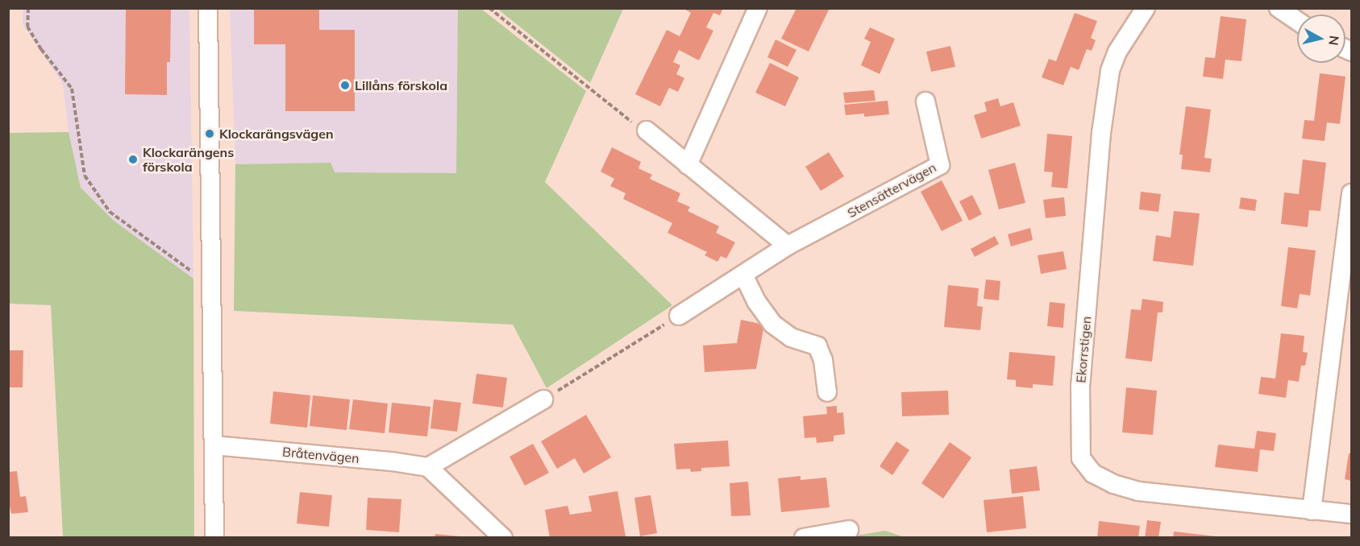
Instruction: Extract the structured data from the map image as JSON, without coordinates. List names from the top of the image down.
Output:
{
  "streets": {
    "street": ["Stensättervägen", "Ekorrstigen", "Bråtenvägen"]
  },
  "places": ["Lillåns förskola", "Klockarängsvägen", "Klockarängens förskola"],
  "north": "right"
}
